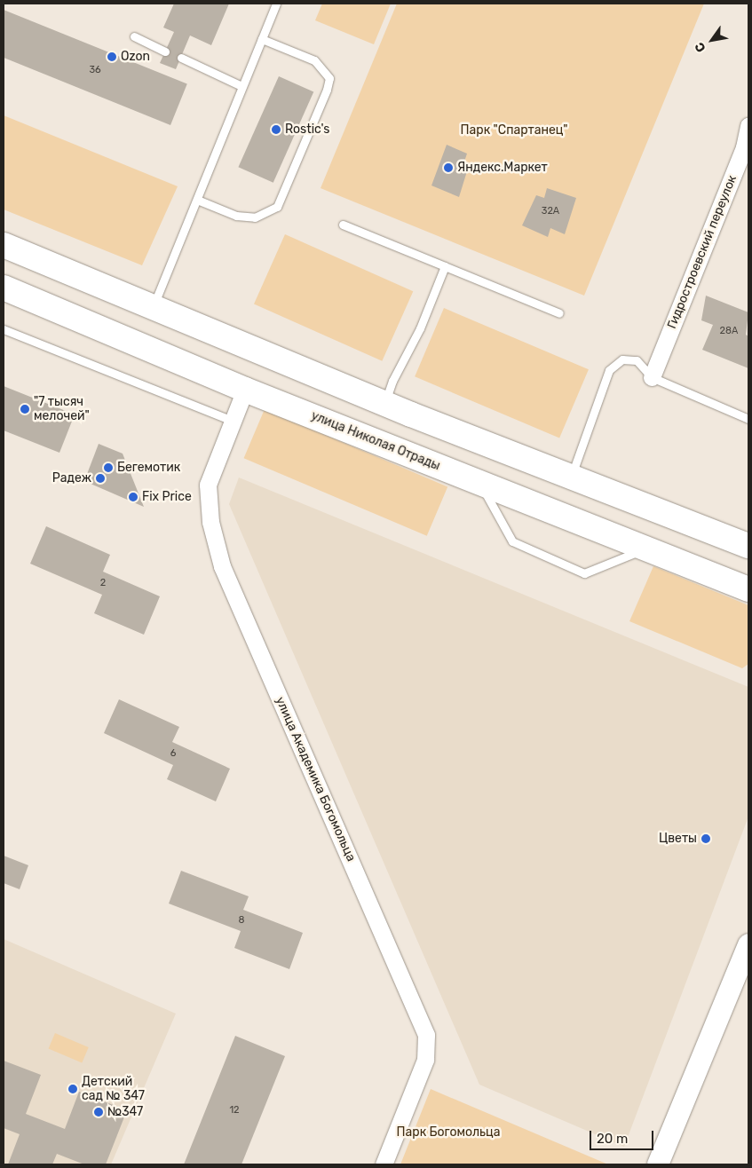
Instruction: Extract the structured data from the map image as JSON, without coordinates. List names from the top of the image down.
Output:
{
  "streets": {
    "main road": ["улица Николая Отрады"],
    "street": ["Гидростроевский переулок", "улица Академика Богомольца"]
  },
  "crossings": [
    ["улица Николая Отрады", "улица Академика Богомольца"]
  ],
  "parks": ["Парк \"Спартанец\"", "Парк Богомольца"],
  "places": [
    "Ozon",
    "Rostic's",
    "Яндекс.Маркет",
    "\"7 тысяч мелочей\"",
    "Бегемотик",
    "Радеж",
    "Fix Price",
    "Цветы",
    "Детский сад № 347",
    "№347"
  ],
  "house_numbers": [
    "36",
    "32А",
    "28А",
    "2",
    "6",
    "8",
    "12"
  ],
  "scale_bar": "20 m",
  "north": "bottom left"
}
